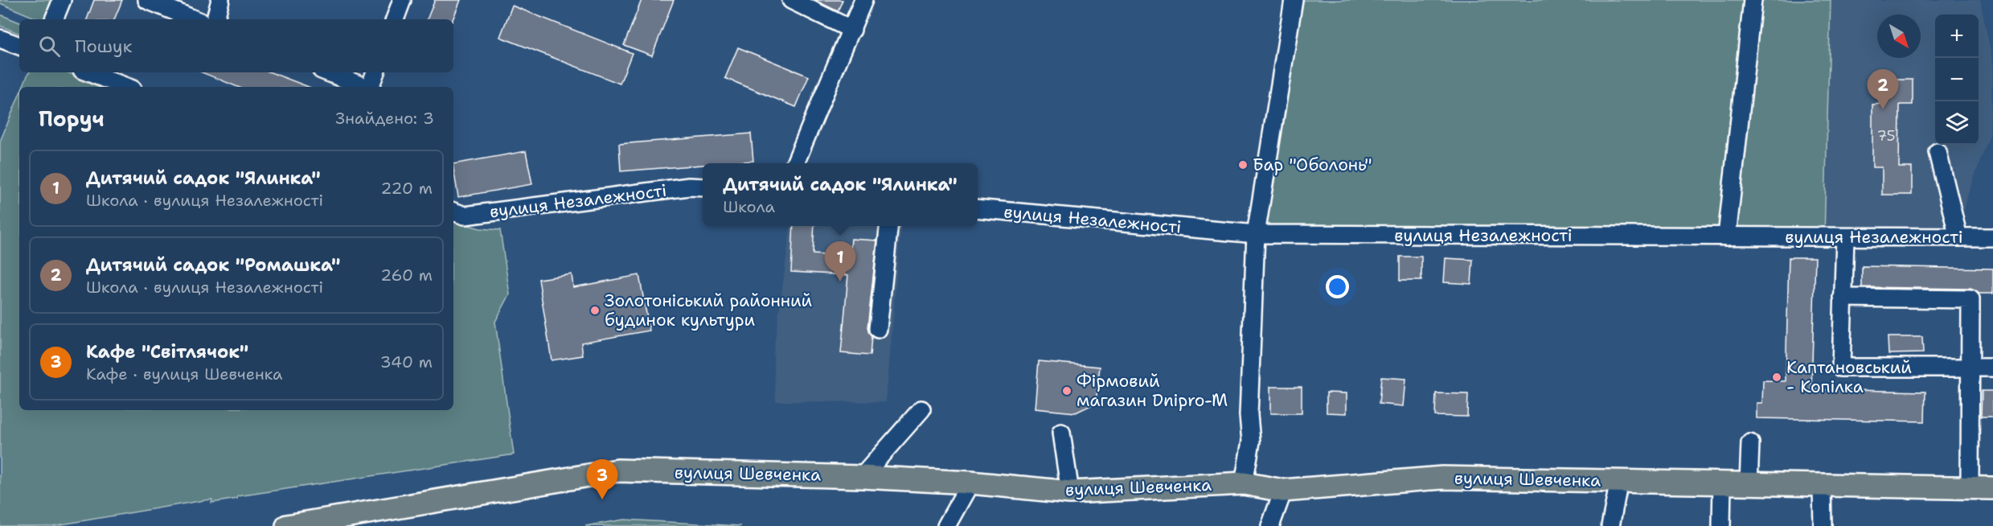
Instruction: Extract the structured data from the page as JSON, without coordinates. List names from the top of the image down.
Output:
{
  "streets": {
    "main road": ["вулиця Шевченка"],
    "street": ["вулиця Незалежності"]
  },
  "places": [
    "Бар \"Оболонь\"",
    "Золотоніський районний будинок культури",
    "Каптановський - Копілка",
    "Фірмовий магазин Dnipro-M"
  ],
  "house_numbers": ["75"],
  "north": "bottom right",
  "page": {
    "map_buttons": ["+", "−"],
    "search": "Пошук",
    "pins": ["2", "1", "3"],
    "heading": ["Поруч", "Знайдено: 3"],
    "list": [
      {
        "mark": "1",
        "name": "Дитячий садок \"Ялинка\"",
        "note": "Школа · вулиця Незалежності",
        "value": "220 m"
      },
      {
        "mark": "2",
        "name": "Дитячий садок \"Ромашка\"",
        "note": "Школа · вулиця Незалежності",
        "value": "260 m"
      },
      {
        "mark": "3",
        "name": "Кафе \"Світлячок\"",
        "note": "Кафе · вулиця Шевченка",
        "value": "340 m"
      }
    ],
    "popup": ["Дитячий садок \"Ялинка\"", "Школа"]
  }
}
